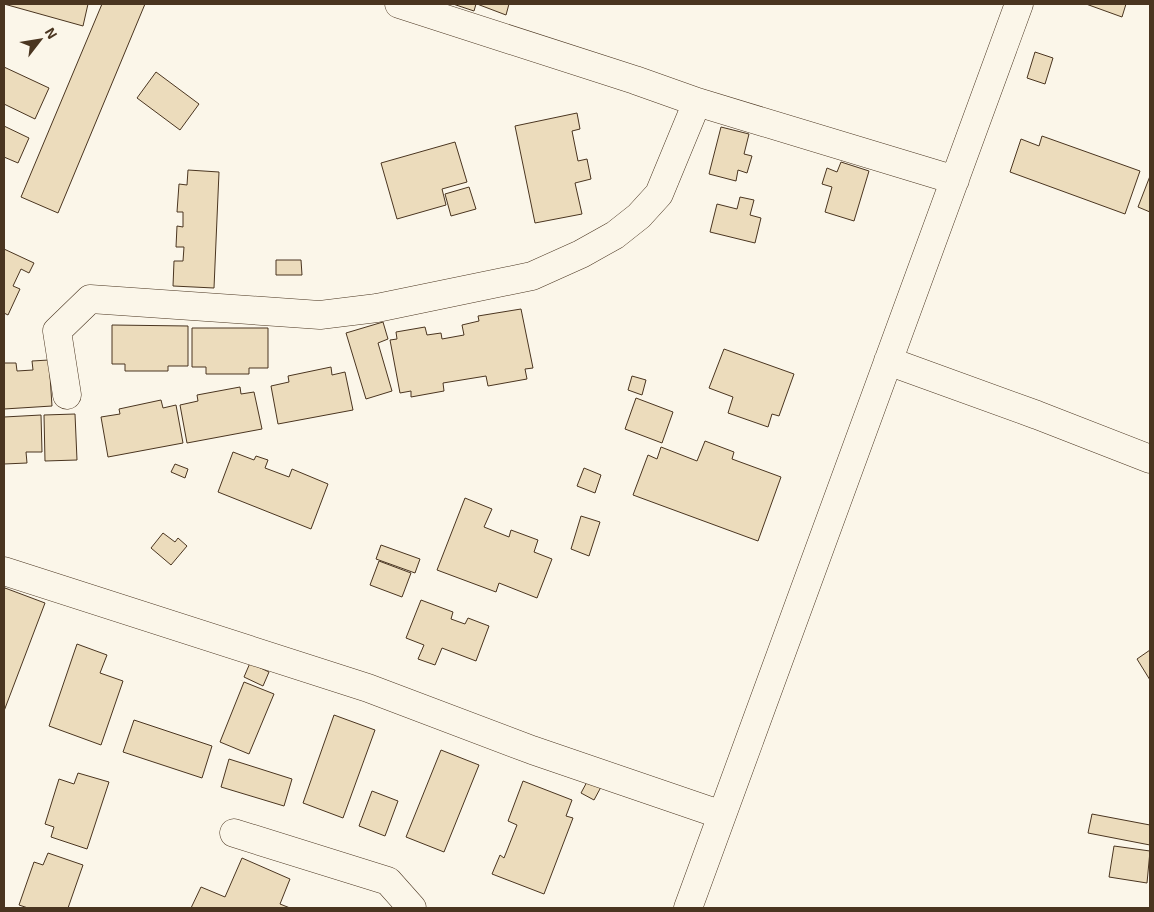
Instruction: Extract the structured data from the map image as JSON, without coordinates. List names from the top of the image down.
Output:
{
  "north": "top right"
}
